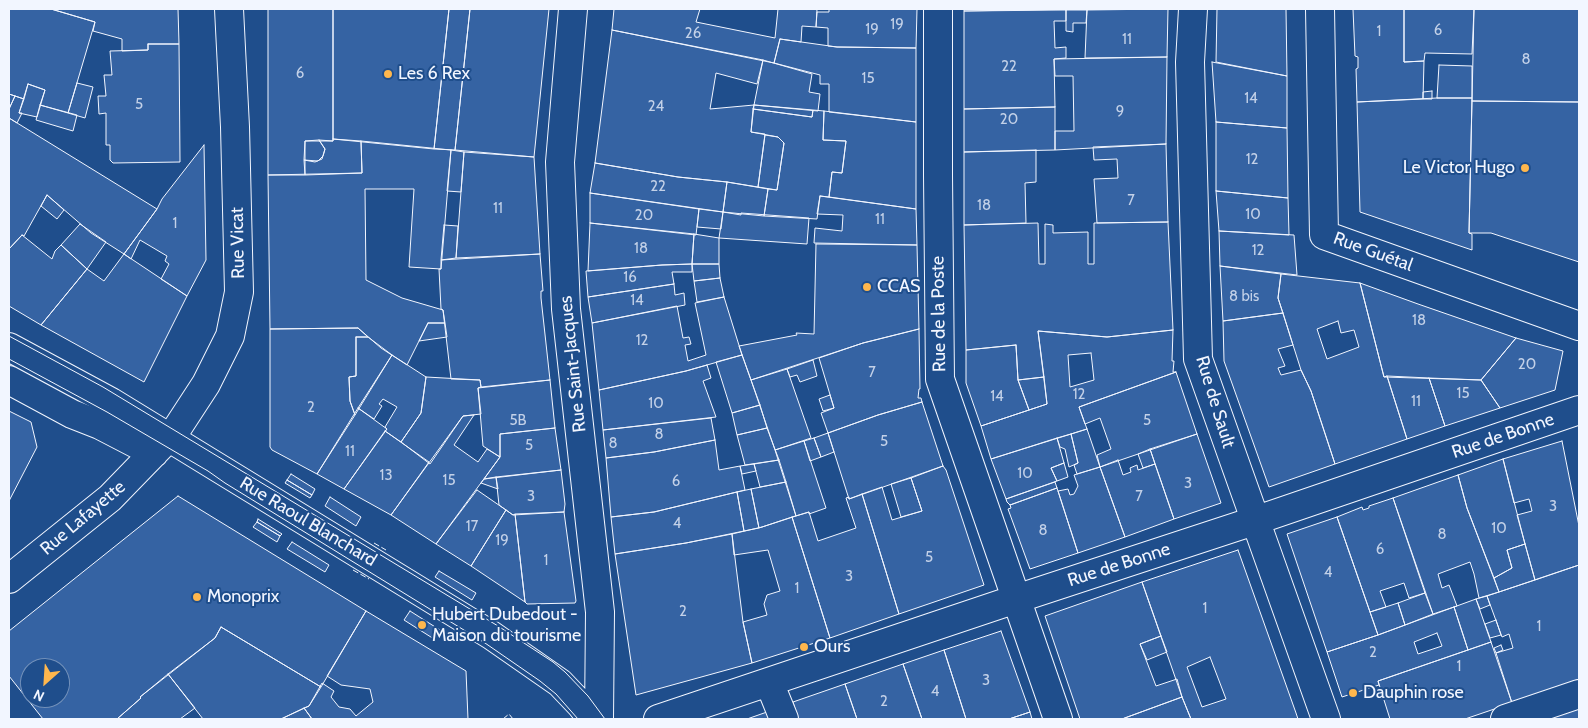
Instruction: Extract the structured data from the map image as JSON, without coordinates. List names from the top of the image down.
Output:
{
  "streets": {
    "street": [
      "Rue Vicat",
      "Rue Guétal",
      "Rue de la Poste",
      "Rue Saint-Jacques",
      "Rue de Sault",
      "Rue de Bonne",
      "Rue Lafayette",
      "Rue Raoul Blanchard"
    ]
  },
  "crossings": [
    ["Rue Vicat", "Rue Lafayette"],
    ["Rue Vicat", "Rue Raoul Blanchard"],
    ["Rue de la Poste", "Rue de Bonne"],
    ["Rue de Sault", "Rue de Bonne"],
    ["Rue Lafayette", "Rue Raoul Blanchard"]
  ],
  "places": [
    "Les 6 Rex",
    "Le Victor Hugo",
    "CCAS",
    "Monoprix",
    "Hubert Dubedout - Maison du tourisme",
    "Ours",
    "Dauphin rose"
  ],
  "house_numbers": [
    "19",
    "19",
    "6",
    "1",
    "26",
    "11",
    "8",
    "22",
    "6",
    "15",
    "14",
    "5",
    "24",
    "9",
    "20",
    "12",
    "22",
    "7",
    "18",
    "11",
    "10",
    "20",
    "11",
    "1",
    "18",
    "12",
    "16",
    "8 bis",
    "14",
    "18",
    "12",
    "20",
    "7",
    "15",
    "12",
    "14",
    "11",
    "10",
    "2",
    "5B",
    "5",
    "8",
    "5",
    "8",
    "5",
    "11",
    "10",
    "13",
    "15",
    "6",
    "3",
    "3",
    "7",
    "3",
    "4",
    "17",
    "10",
    "8",
    "8",
    "19",
    "6",
    "5",
    "1",
    "4",
    "3",
    "1",
    "1",
    "2",
    "1",
    "2",
    "1",
    "3",
    "4",
    "2"
  ],
  "north": "bottom left"
}
